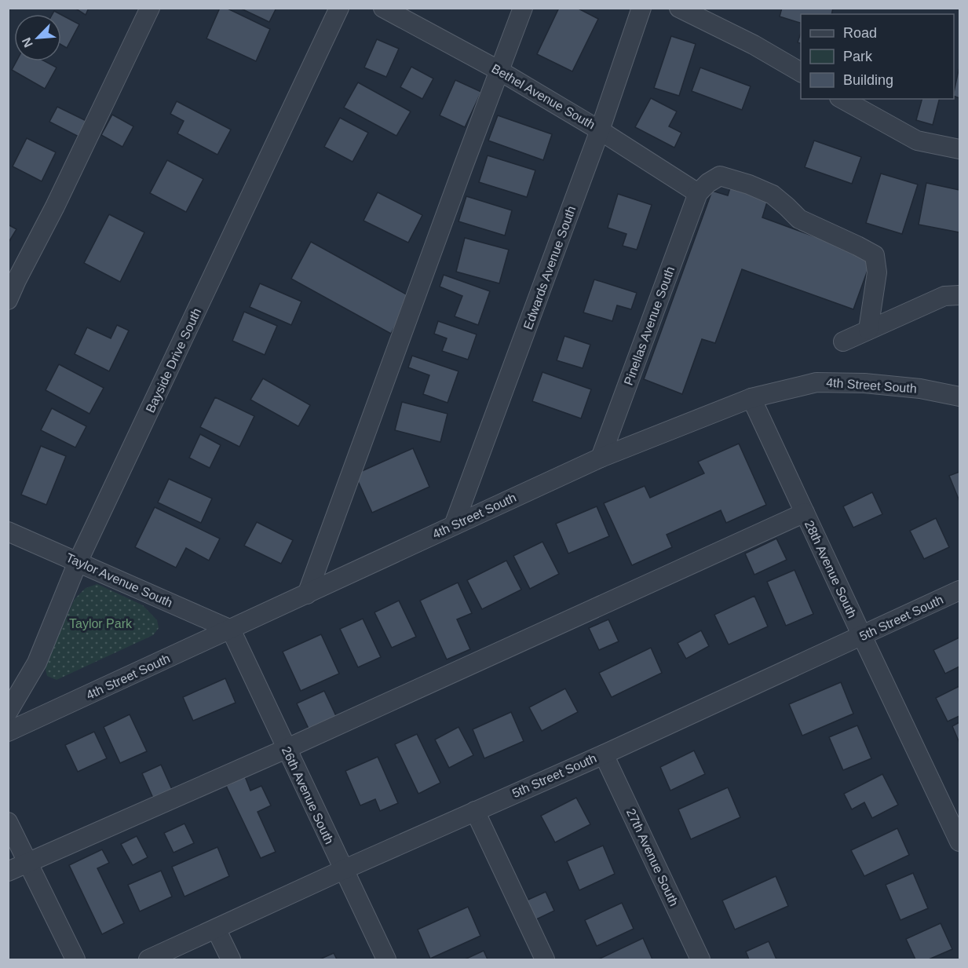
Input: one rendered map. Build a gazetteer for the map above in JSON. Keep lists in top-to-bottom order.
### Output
{
  "streets": {
    "street": [
      "Bethel Avenue South",
      "Edwards Avenue South",
      "Pinellas Avenue South",
      "Bayside Drive South",
      "4th Street South",
      "28th Avenue South",
      "Taylor Avenue South",
      "5th Street South",
      "26th Avenue South",
      "27th Avenue South"
    ]
  },
  "crossings": [
    ["Bethel Avenue South", "Edwards Avenue South"],
    ["Bethel Avenue South", "Pinellas Avenue South"],
    ["Edwards Avenue South", "4th Street South"],
    ["Pinellas Avenue South", "4th Street South"],
    ["Bayside Drive South", "Taylor Avenue South"],
    ["4th Street South", "28th Avenue South"],
    ["4th Street South", "Taylor Avenue South"],
    ["4th Street South", "26th Avenue South"],
    ["28th Avenue South", "5th Street South"],
    ["Taylor Avenue South", "26th Avenue South"],
    ["5th Street South", "26th Avenue South"],
    ["5th Street South", "27th Avenue South"]
  ],
  "parks": ["Taylor Park"],
  "legend": ["Road", "Park", "Building"],
  "north": "bottom left"
}
